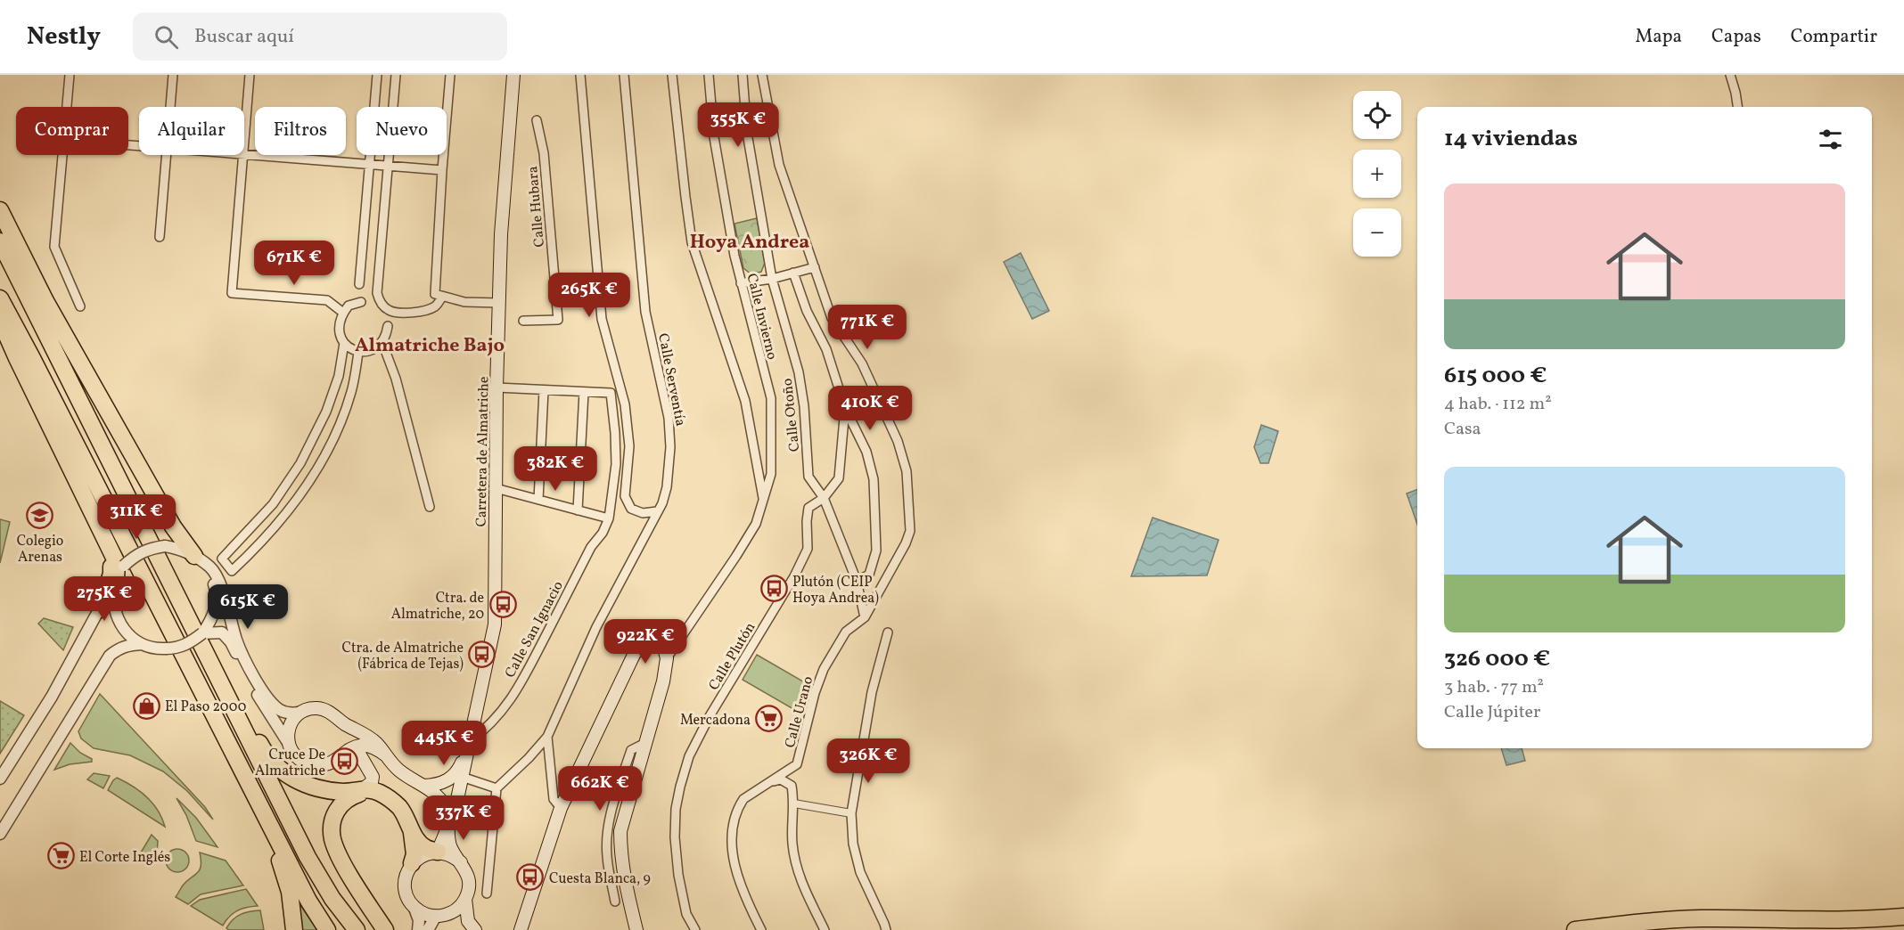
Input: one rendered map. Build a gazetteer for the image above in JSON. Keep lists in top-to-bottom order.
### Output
{
  "streets": {
    "main road": ["Carretera de Almatriche"],
    "street": [
      "Calle Hubara",
      "Calle Invierno",
      "Calle Serventía",
      "Calle Otoño",
      "Calle San Ignacio",
      "Calle Plutón",
      "Calle Urano"
    ]
  },
  "crossings": [
    ["Calle Otoño", "Calle Plutón"],
    ["Calle Otoño", "Calle Urano"],
    ["Carretera de Almatriche", "Calle San Ignacio"]
  ],
  "districts": ["Hoya Andrea", "Almatriche Bajo"],
  "places": {
    "school or university": ["Colegio Arenas"],
    "bus stop": [
      "Plutón (CEIP Hoya Andrea)",
      "Ctra. de Almatriche, 20",
      "Ctra. de Almatriche (Fábrica de Tejas)",
      "Cruce De Almatriche",
      "Cuesta Blanca, 9"
    ],
    "shop": ["El Paso 2000"],
    "supermarket": ["Mercadona", "El Corte Inglés"]
  },
  "page": {
    "header": "Nestly",
    "search": "Buscar aquí",
    "nav": ["Mapa", "Capas", "Compartir"],
    "map_buttons": ["+", "−"],
    "price": [
      "355K €",
      "671K €",
      "265K €",
      "771K €",
      "410K €",
      "382K €",
      "311K €",
      "275K €",
      "615K €",
      "922K €",
      "445K €",
      "326K €",
      "662K €",
      "337K €"
    ],
    "chip": [
      "Comprar",
      "Alquilar",
      "Filtros",
      "Nuevo"
    ],
    "heading": "14 viviendas",
    "list": [
      {
        "name": "615 000 €",
        "note": "4 hab. · 112 m² · Casa"
      },
      {
        "name": "326 000 €",
        "note": "3 hab. · 77 m² · Calle Júpiter"
      }
    ]
  }
}
